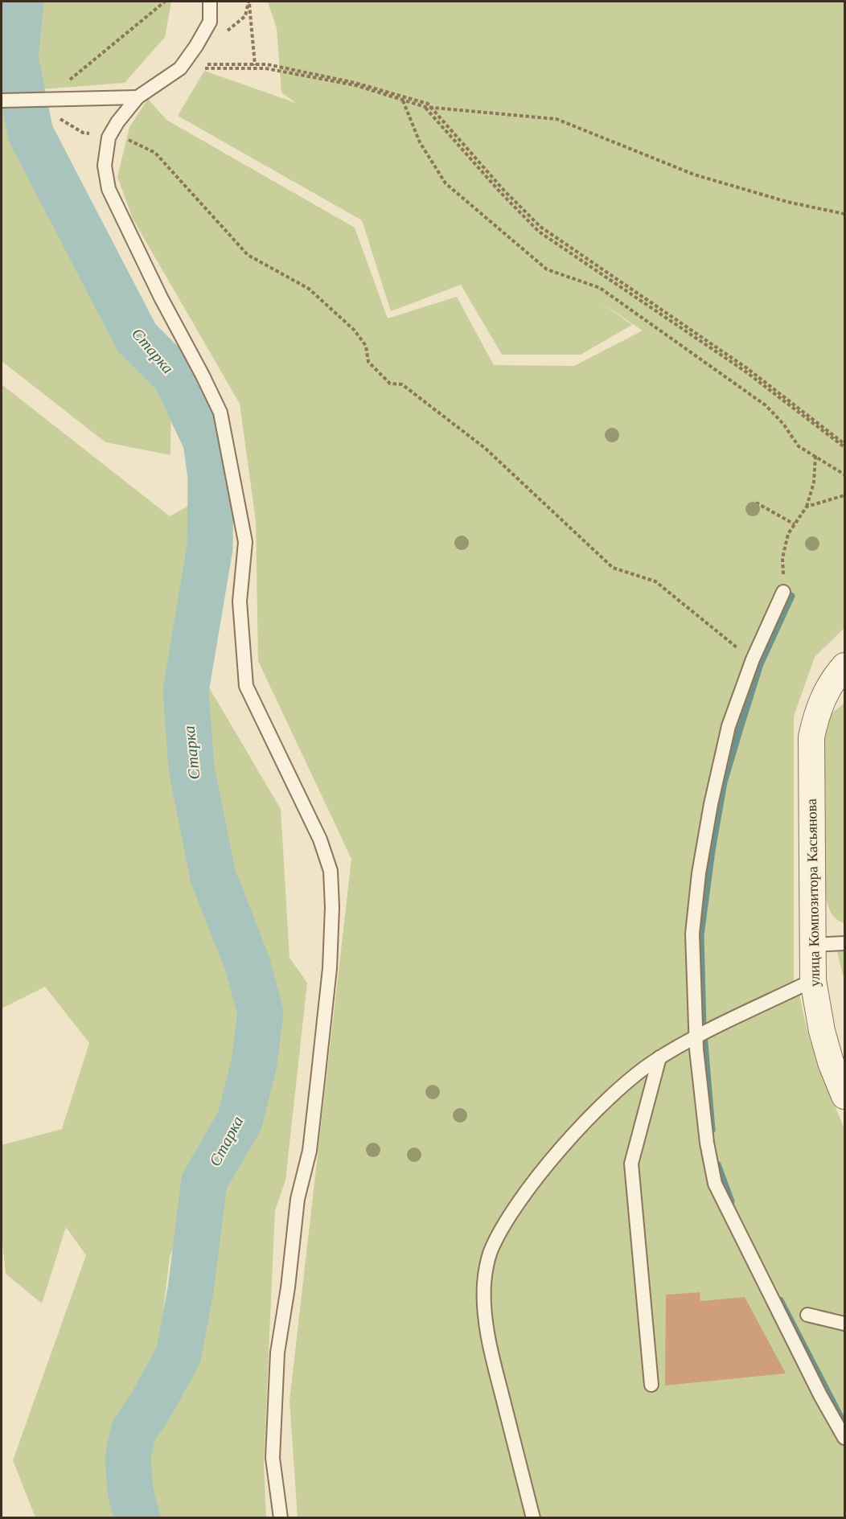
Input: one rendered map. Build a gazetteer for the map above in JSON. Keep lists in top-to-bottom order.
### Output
{
  "streets": {
    "street": ["улица Композитора Касьянова"]
  },
  "water": ["Старка"]
}
